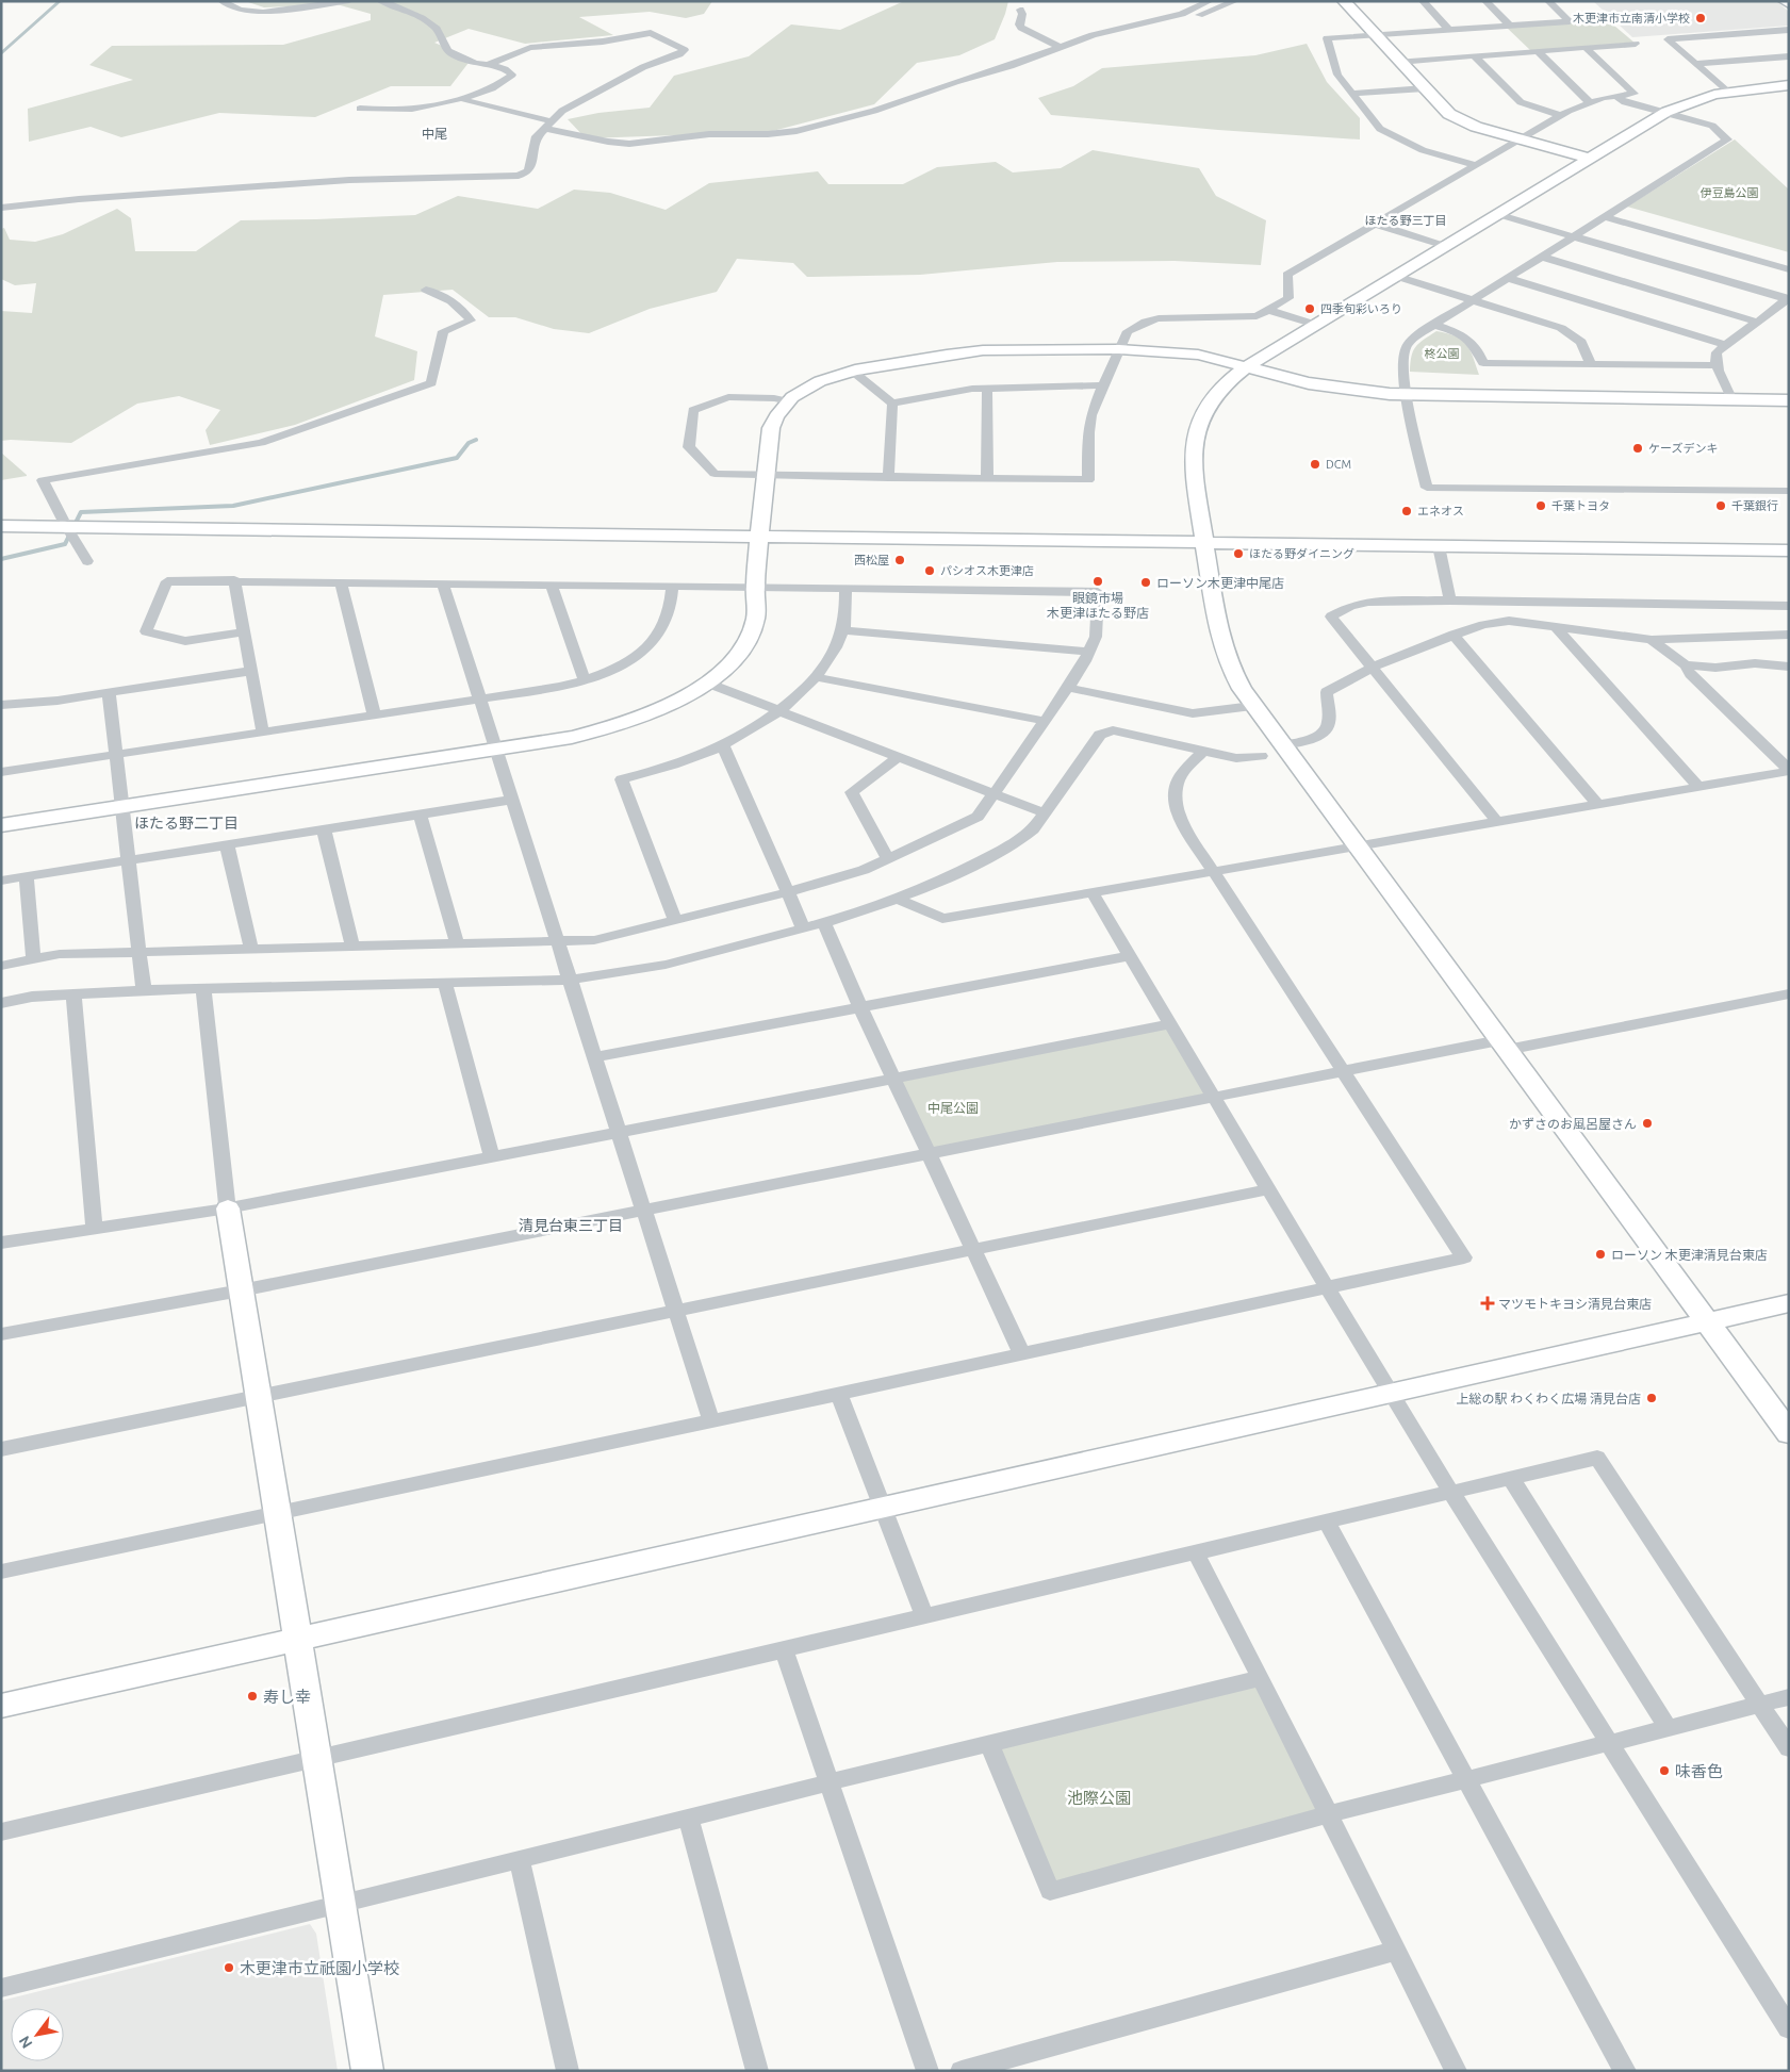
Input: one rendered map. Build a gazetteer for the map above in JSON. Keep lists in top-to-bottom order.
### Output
{
  "districts": [
    "中尾",
    "ほたる野三丁目",
    "ほたる野二丁目",
    "清見台東三丁目"
  ],
  "parks": [
    "伊豆島公園",
    "柊公園",
    "中尾公園",
    "池際公園"
  ],
  "places": {
    "other": [
      "木更津市立南清小学校",
      "四季旬彩いろり",
      "ケーズデンキ",
      "DCM",
      "千葉トヨタ",
      "千葉銀行",
      "エネオス",
      "ほたる野ダイニング",
      "西松屋",
      "パシオス木更津店",
      "眼鏡市場 木更津ほたる野店",
      "ローソン木更津中尾店",
      "かずさのお風呂屋さん",
      "ローソン 木更津清見台東店",
      "上総の駅 わくわく広場 清見台店",
      "寿し幸",
      "味香色",
      "木更津市立祇園小学校"
    ],
    "health": ["マツモトキヨシ清見台東店"]
  },
  "north": "bottom left"
}
